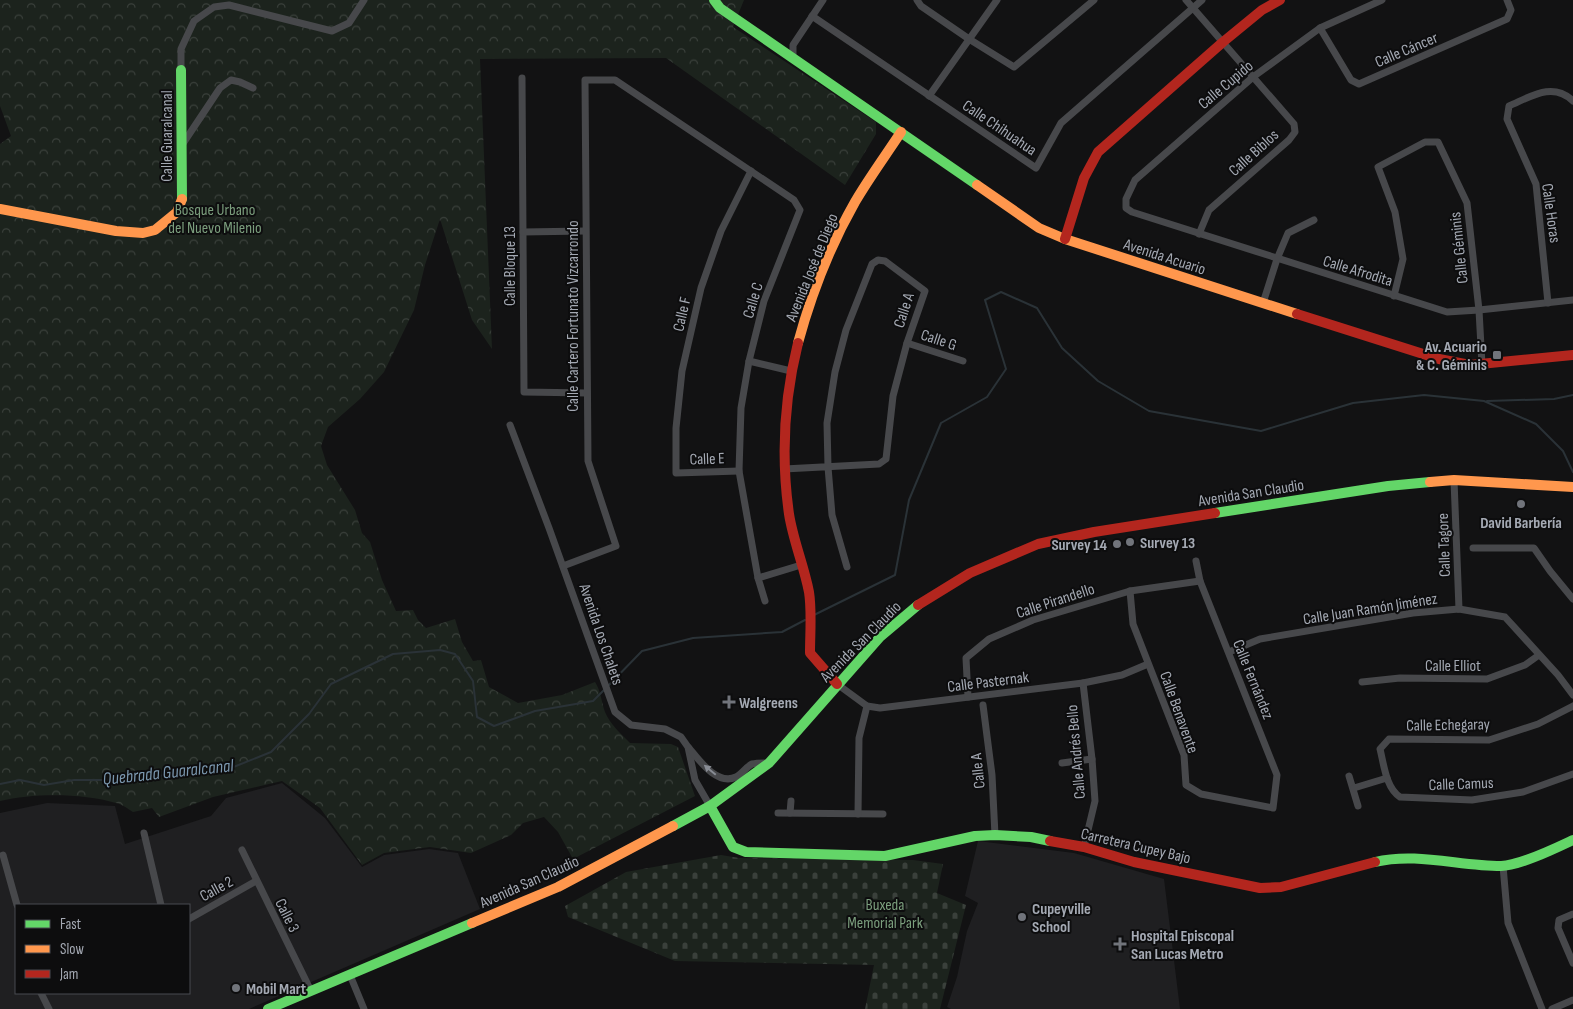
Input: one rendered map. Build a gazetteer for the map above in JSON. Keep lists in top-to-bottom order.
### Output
{
  "streets": {
    "street": [
      "Calle Cáncer",
      "Calle Cupido",
      "Calle Chihuahua",
      "Calle Guaralcanal",
      "Calle Biblos",
      "Calle Horas",
      "Calle Géminis",
      "Avenida Acuario",
      "Calle Bloque 13",
      "Avenida José de Diego",
      "Calle Afrodita",
      "Calle C",
      "Calle A",
      "Calle F",
      "Calle Cartero Fortunato Vizcarrondo",
      "Calle G",
      "Calle E",
      "Avenida San Claudio",
      "Calle Tagore",
      "Calle Pirandello",
      "Calle Juan Ramón Jiménez",
      "Avenida Los Chalets",
      "Calle Elliot",
      "Calle Fernández",
      "Calle Pasternak",
      "Calle Benavente",
      "Calle Echegaray",
      "Calle Andrés Bello",
      "Calle Camus",
      "Carretera Cupey Bajo",
      "Calle 2",
      "Calle 3"
    ]
  },
  "crossings": [
    ["Calle Cáncer", "Calle Cupido"],
    ["Calle Cupido", "Calle Biblos"],
    ["Calle Cupido", "Calle Afrodita"],
    ["Calle Chihuahua", "Calle Biblos"],
    ["Calle Biblos", "Calle Afrodita"],
    ["Calle Horas", "Calle Afrodita"],
    ["Calle Géminis", "Avenida Acuario"],
    ["Calle Géminis", "Calle Afrodita"],
    ["Avenida Acuario", "Avenida José de Diego"],
    ["Calle Bloque 13", "Calle Cartero Fortunato Vizcarrondo"],
    ["Avenida José de Diego", "Calle A"],
    ["Avenida José de Diego", "Avenida San Claudio"],
    ["Calle C", "Calle F"],
    ["Calle C", "Calle Cartero Fortunato Vizcarrondo"],
    ["Calle C", "Calle E"],
    ["Calle A", "Calle G"],
    ["Calle A", "Carretera Cupey Bajo"],
    ["Calle F", "Calle E"],
    ["Calle Cartero Fortunato Vizcarrondo", "Avenida Los Chalets"],
    ["Avenida San Claudio", "Calle Tagore"],
    ["Avenida San Claudio", "Avenida Los Chalets"],
    ["Avenida San Claudio", "Carretera Cupey Bajo"],
    ["Avenida San Claudio", "Calle 3"],
    ["Calle Tagore", "Calle Juan Ramón Jiménez"],
    ["Calle Pirandello", "Calle Fernández"],
    ["Calle Pirandello", "Calle Pasternak"],
    ["Calle Pirandello", "Calle Benavente"],
    ["Calle Juan Ramón Jiménez", "Calle Elliot"],
    ["Calle Juan Ramón Jiménez", "Calle Fernández"],
    ["Calle Fernández", "Calle Benavente"],
    ["Calle Pasternak", "Calle Benavente"],
    ["Calle Pasternak", "Calle Andrés Bello"],
    ["Calle Echegaray", "Calle Camus"],
    ["Calle Andrés Bello", "Carretera Cupey Bajo"],
    ["Calle 2", "Calle 3"]
  ],
  "water": ["Quebrada Guaralcanal"],
  "parks": ["Bosque Urbano del Nuevo Milenio", "Buxeda Memorial Park"],
  "places": {
    "transit": ["Av. Acuario & C. Géminis"],
    "other": [
      "David Barbería",
      "Survey 13",
      "Survey 14",
      "Cupeyville School",
      "Mobil Mart"
    ],
    "health": ["Walgreens", "Hospital Episcopal San Lucas Metro"]
  },
  "legend": ["Fast", "Slow", "Jam"]
}
